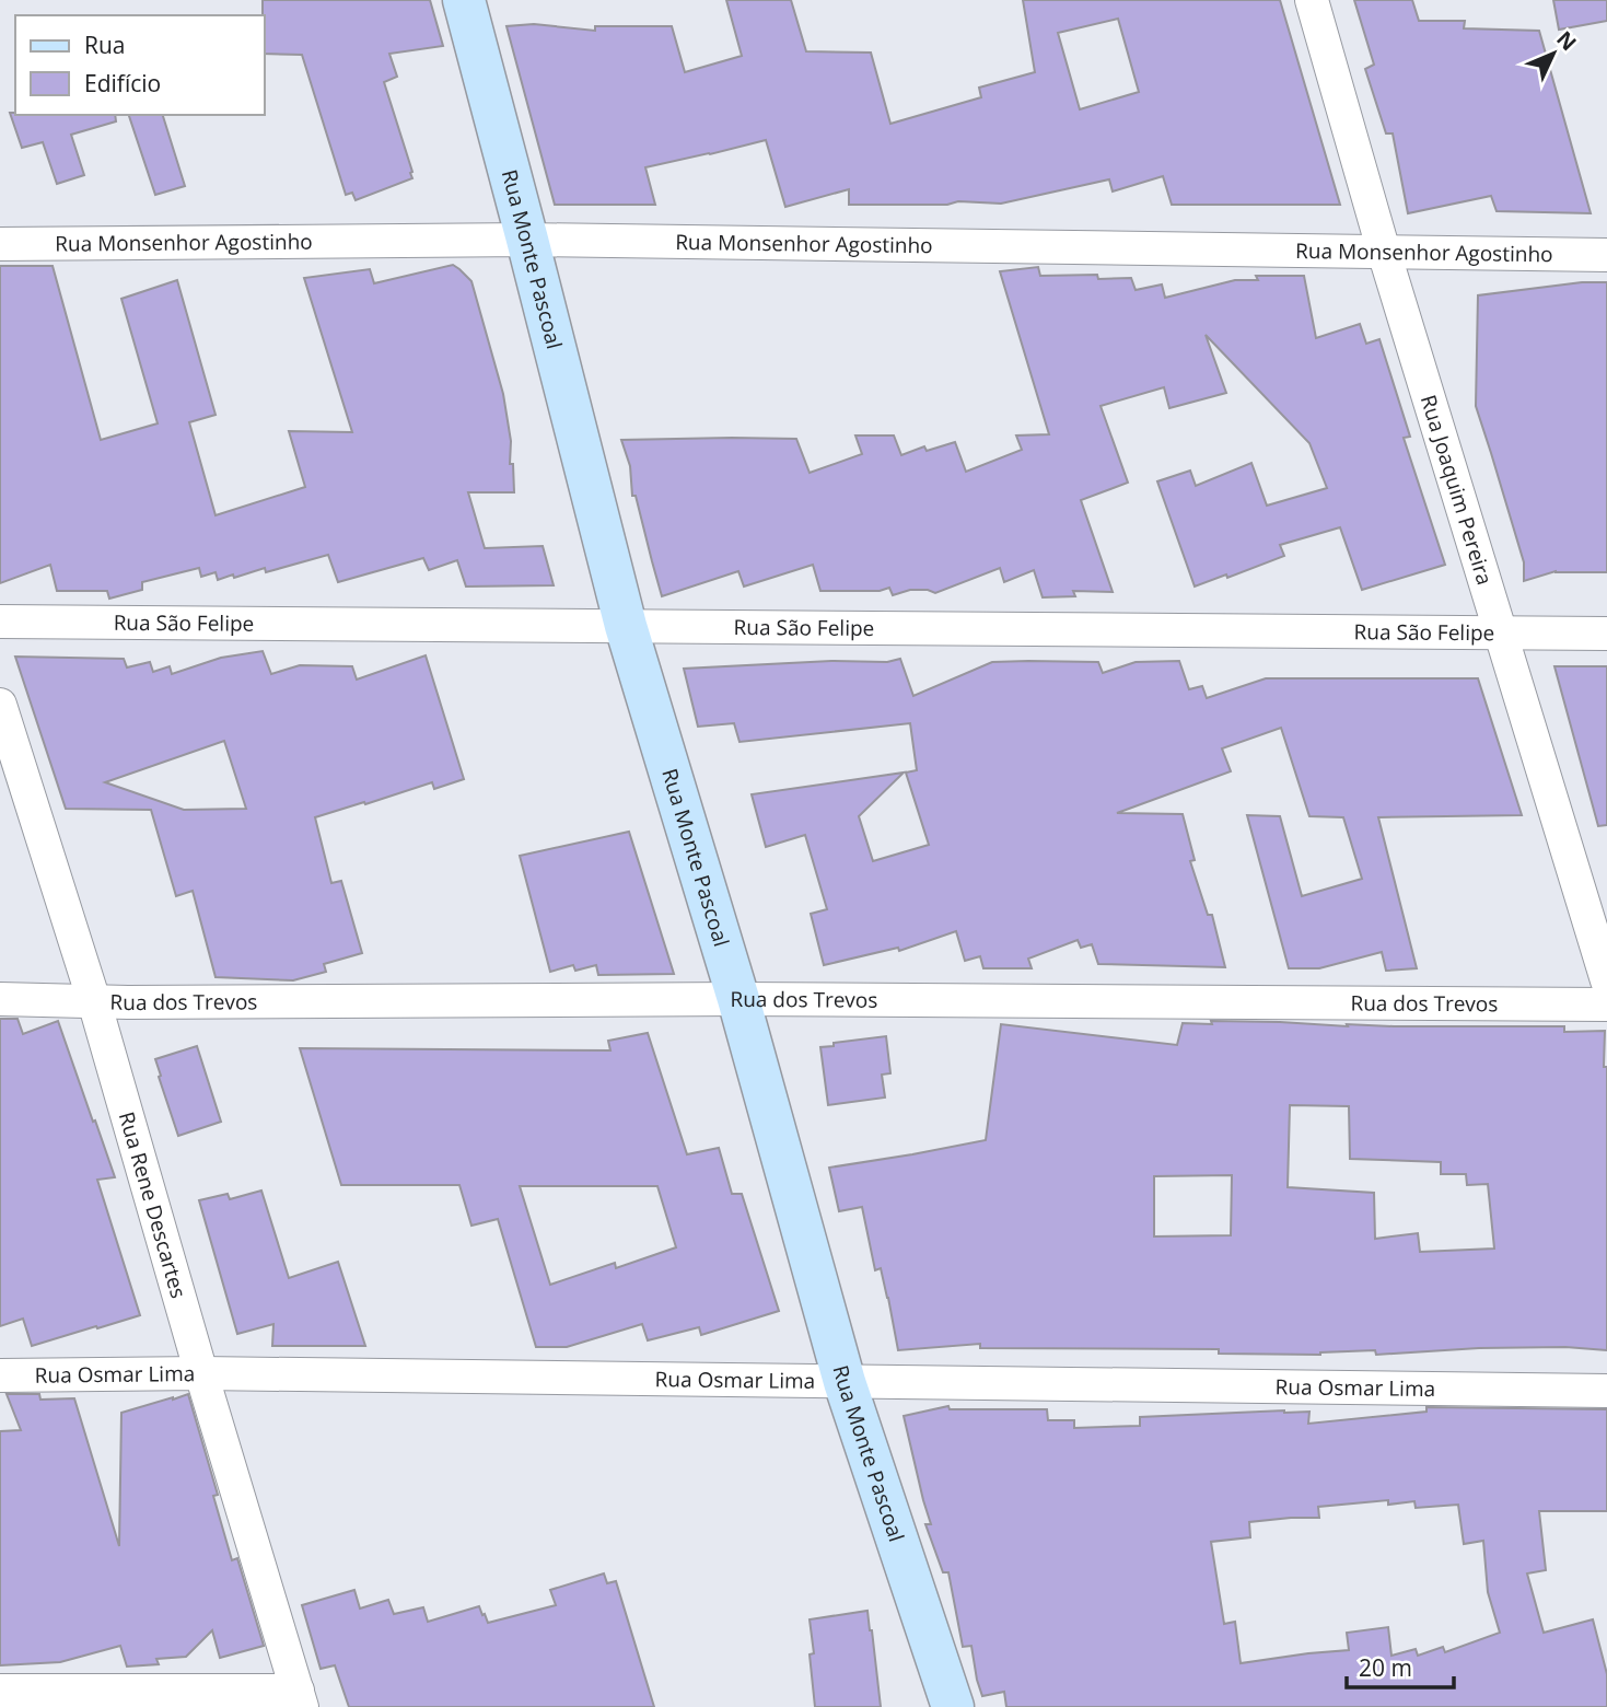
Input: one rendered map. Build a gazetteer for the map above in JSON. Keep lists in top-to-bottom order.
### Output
{
  "streets": {
    "street": [
      "Rua Monsenhor Agostinho",
      "Rua Monte Pascoal",
      "Rua Joaquim Pereira",
      "Rua São Felipe",
      "Rua dos Trevos",
      "Rua Rene Descartes",
      "Rua Osmar Lima"
    ]
  },
  "crossings": [
    ["Rua Monsenhor Agostinho", "Rua Monte Pascoal"],
    ["Rua Monsenhor Agostinho", "Rua Joaquim Pereira"],
    ["Rua Monte Pascoal", "Rua São Felipe"],
    ["Rua Monte Pascoal", "Rua dos Trevos"],
    ["Rua Monte Pascoal", "Rua Osmar Lima"],
    ["Rua Joaquim Pereira", "Rua São Felipe"],
    ["Rua dos Trevos", "Rua Rene Descartes"],
    ["Rua Rene Descartes", "Rua Osmar Lima"]
  ],
  "legend": ["Rua", "Edifício"],
  "scale_bar": "20 m",
  "north": "top right"
}
